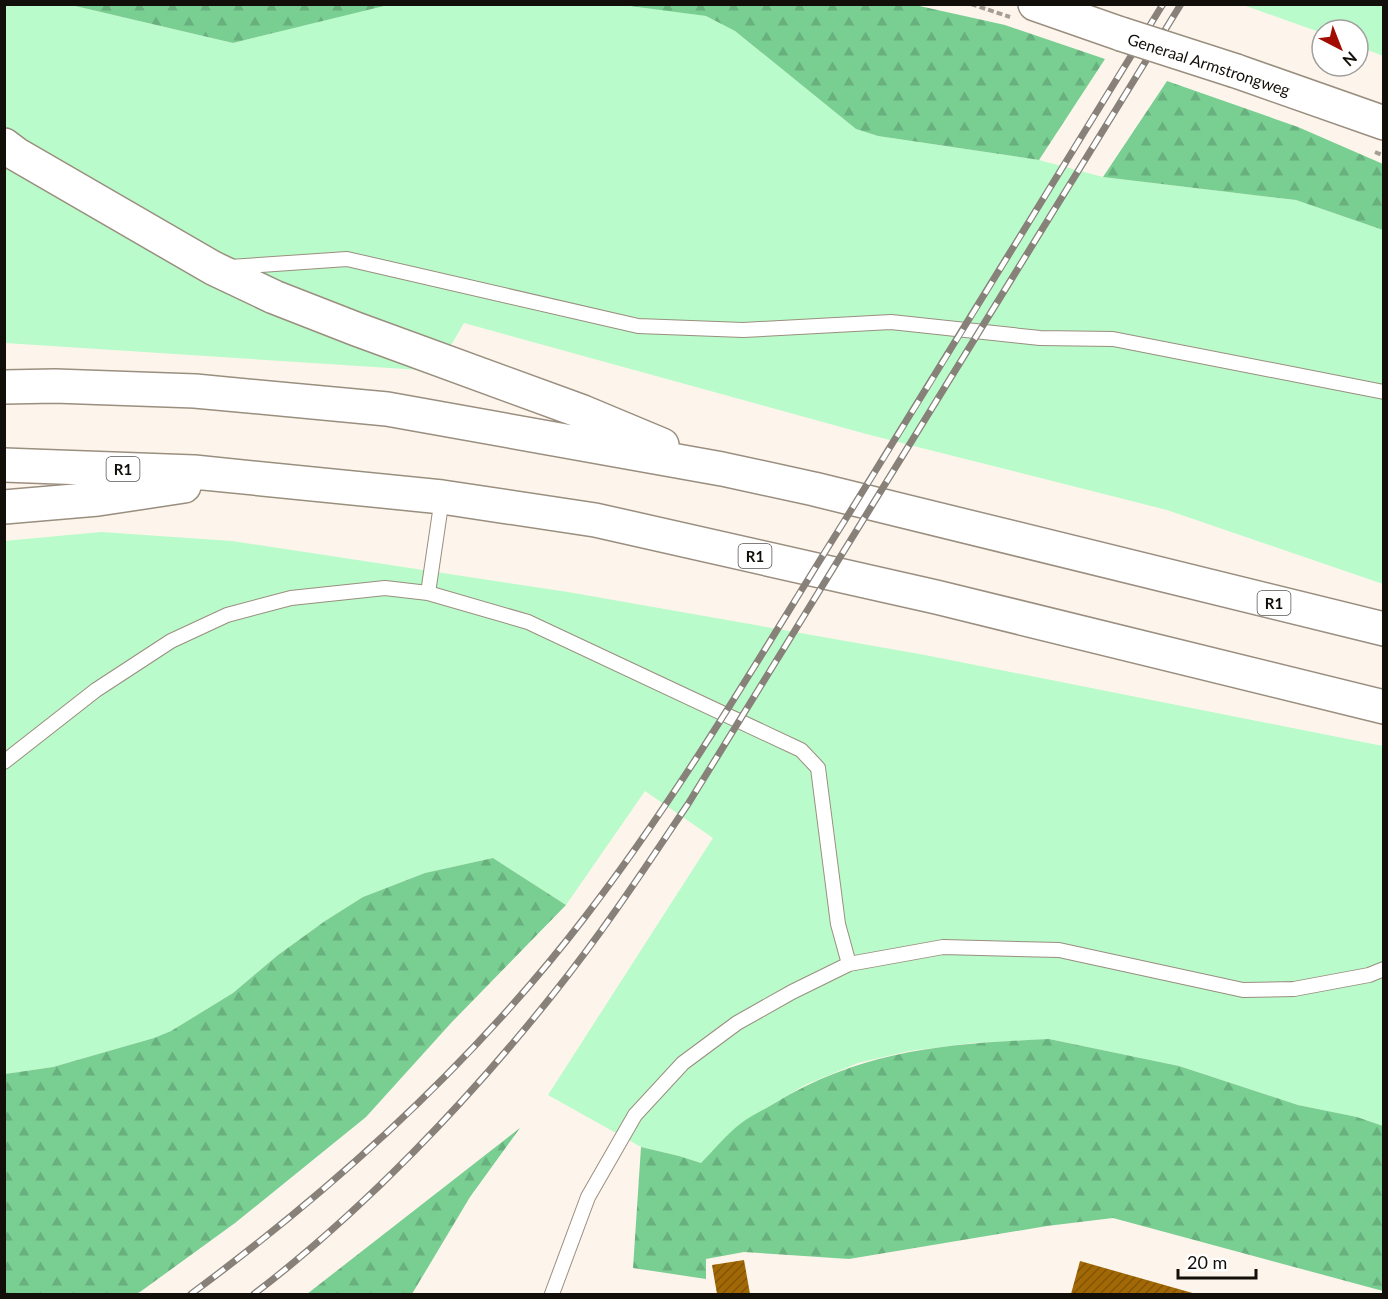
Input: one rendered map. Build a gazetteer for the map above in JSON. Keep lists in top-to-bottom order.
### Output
{
  "streets": {
    "main road": ["Generaal Armstrongweg", "R1"]
  },
  "scale_bar": "20 m",
  "north": "bottom right"
}
